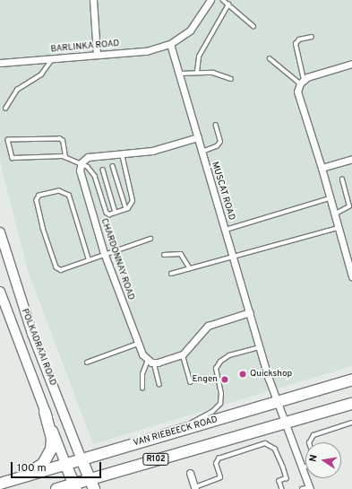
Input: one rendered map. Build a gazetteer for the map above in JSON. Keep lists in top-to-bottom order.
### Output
{
  "streets": {
    "main road": ["POLKADRAAI ROAD", "VAN RIEBEECK ROAD", "R102"],
    "street": ["BARLINKA ROAD", "MUSCAT ROAD", "CHARDONNAY ROAD"]
  },
  "crossings": [
    ["BARLINKA ROAD", "MUSCAT ROAD"],
    ["MUSCAT ROAD", "VAN RIEBEECK ROAD"],
    ["MUSCAT ROAD", "R102"],
    ["POLKADRAAI ROAD", "VAN RIEBEECK ROAD"]
  ],
  "places": ["Quickshop", "Engen"],
  "scale_bar": "100 m",
  "north": "left"
}
